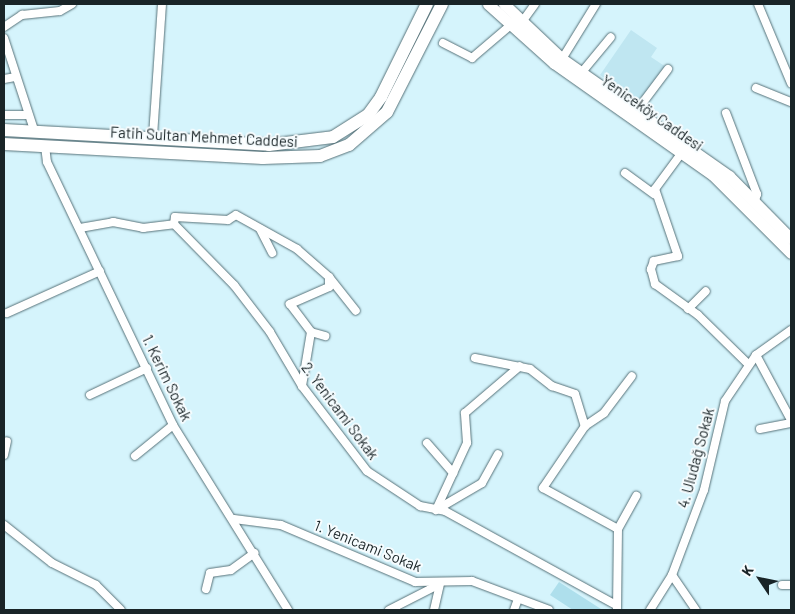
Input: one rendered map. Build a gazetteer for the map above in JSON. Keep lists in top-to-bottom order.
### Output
{
  "streets": {
    "main road": ["Fatih Sultan Mehmet Caddesi"],
    "street": [
      "Yeniceköy Caddesi",
      "1. Kerim Sokak",
      "2. Yenicami Sokak",
      "4. Uludağ Sokak",
      "1. Yenicami Sokak"
    ]
  },
  "crossings": [
    ["Fatih Sultan Mehmet Caddesi", "1. Kerim Sokak"],
    ["1. Kerim Sokak", "1. Yenicami Sokak"]
  ],
  "north": "top left"
}
